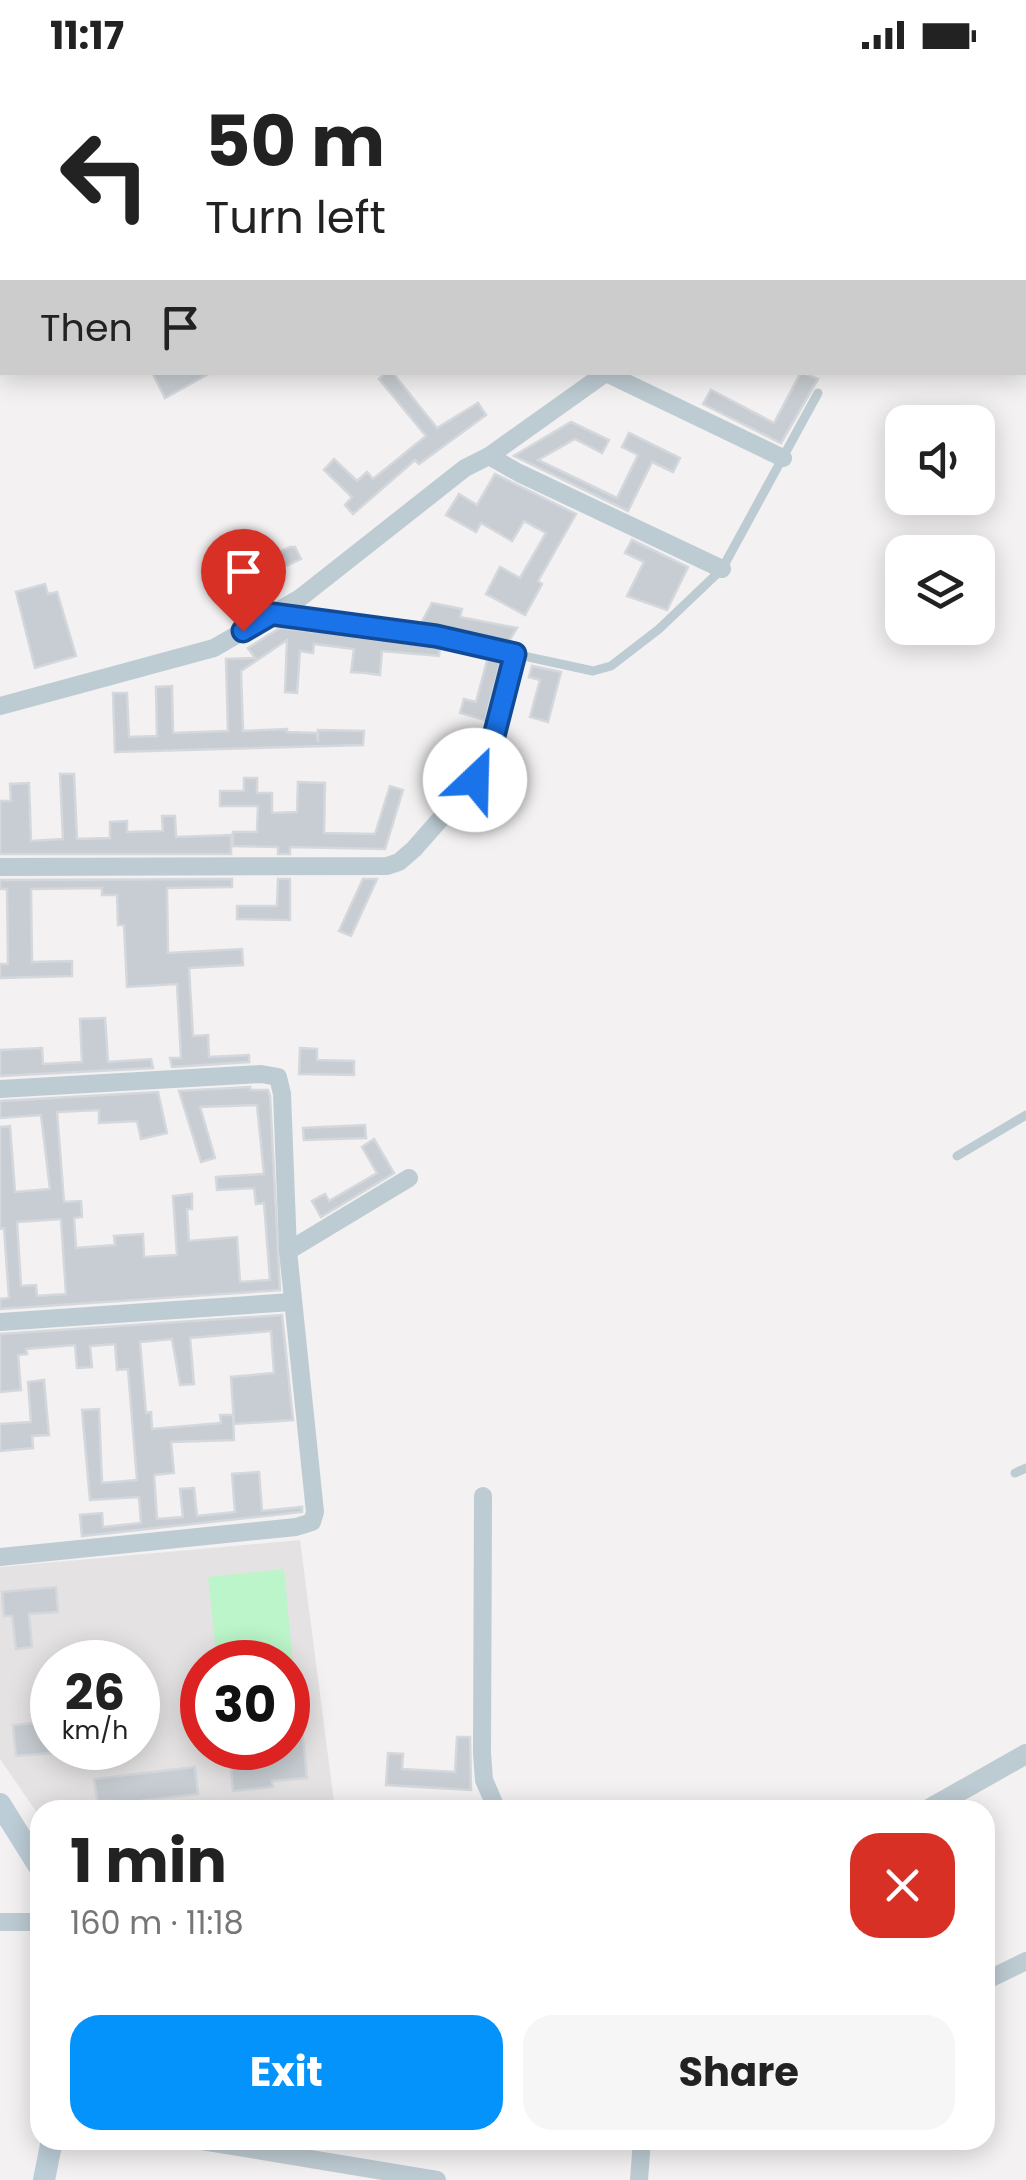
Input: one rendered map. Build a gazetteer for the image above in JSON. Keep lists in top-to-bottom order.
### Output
{
  "page": {
    "status": "11:17",
    "turn": ["50 m", "Turn left"],
    "then": "Then",
    "speed": "26 km/h",
    "limit": "30",
    "heading": ["1 min", "160 m · 11:18"],
    "buttons": ["Exit", "Share"]
  }
}
